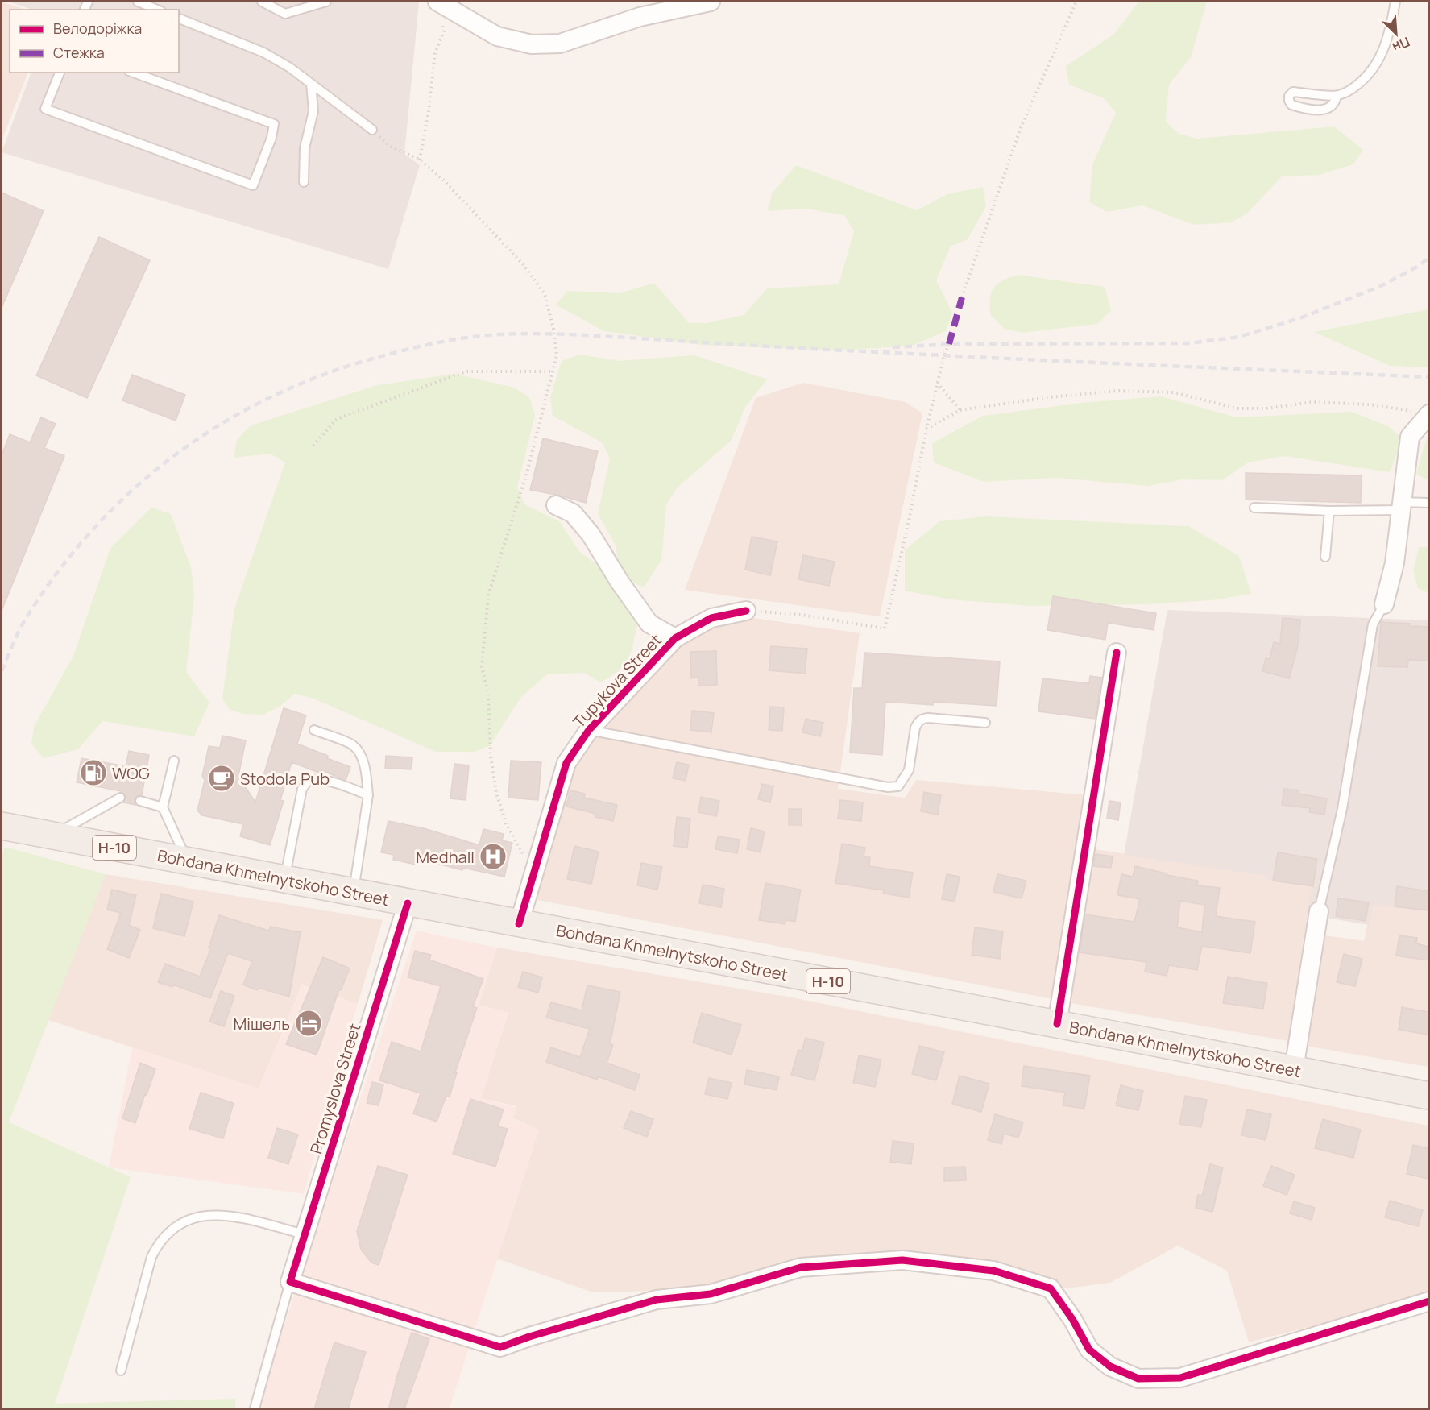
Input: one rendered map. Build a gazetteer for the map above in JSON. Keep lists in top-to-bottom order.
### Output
{
  "streets": {
    "main road": ["Н-10", "Bohdana Khmelnytskoho Street"],
    "street": ["Tupykova Street", "Promyslova Street"]
  },
  "crossings": [
    ["Tupykova Street", "Bohdana Khmelnytskoho Street"],
    ["Bohdana Khmelnytskoho Street", "Promyslova Street"]
  ],
  "places": {
    "fuel station": ["WOG"],
    "cafe": ["Stodola Pub"],
    "hospital": ["Medhall"],
    "hotel": ["Мішель"]
  },
  "legend": ["Велодоріжка", "Стежка"],
  "north": "bottom right"
}
